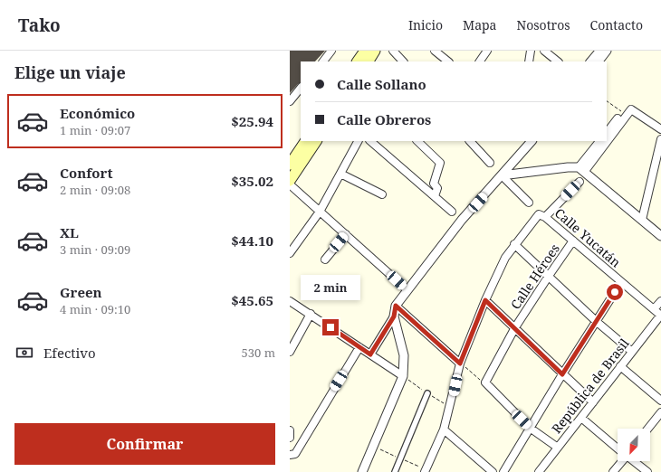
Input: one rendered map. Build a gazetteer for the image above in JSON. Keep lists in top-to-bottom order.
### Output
{
  "streets": {
    "street": ["Calle Yucatán", "Calle Héroes", "República de Brasil"]
  },
  "crossings": [
    ["Calle Yucatán", "Calle Héroes"],
    ["Calle Yucatán", "República de Brasil"]
  ],
  "north": "bottom left",
  "page": {
    "header": "Tako",
    "nav": [
      "Inicio",
      "Mapa",
      "Nosotros",
      "Contacto"
    ],
    "heading": "Elige un viaje",
    "banner": ["Calle Sollano", "Calle Obreros"],
    "list": [
      {
        "name": "Económico",
        "note": "1 min · 09:07",
        "value": "$25.94"
      },
      {
        "name": "Confort",
        "note": "2 min · 09:08",
        "value": "$35.02"
      },
      {
        "name": "XL",
        "note": "3 min · 09:09",
        "value": "$44.10"
      },
      {
        "name": "Green",
        "note": "4 min · 09:10",
        "value": "$45.65"
      }
    ],
    "bubble": "2 min",
    "pay": ["Efectivo", "530 m"],
    "buttons": "Confirmar"
  }
}
